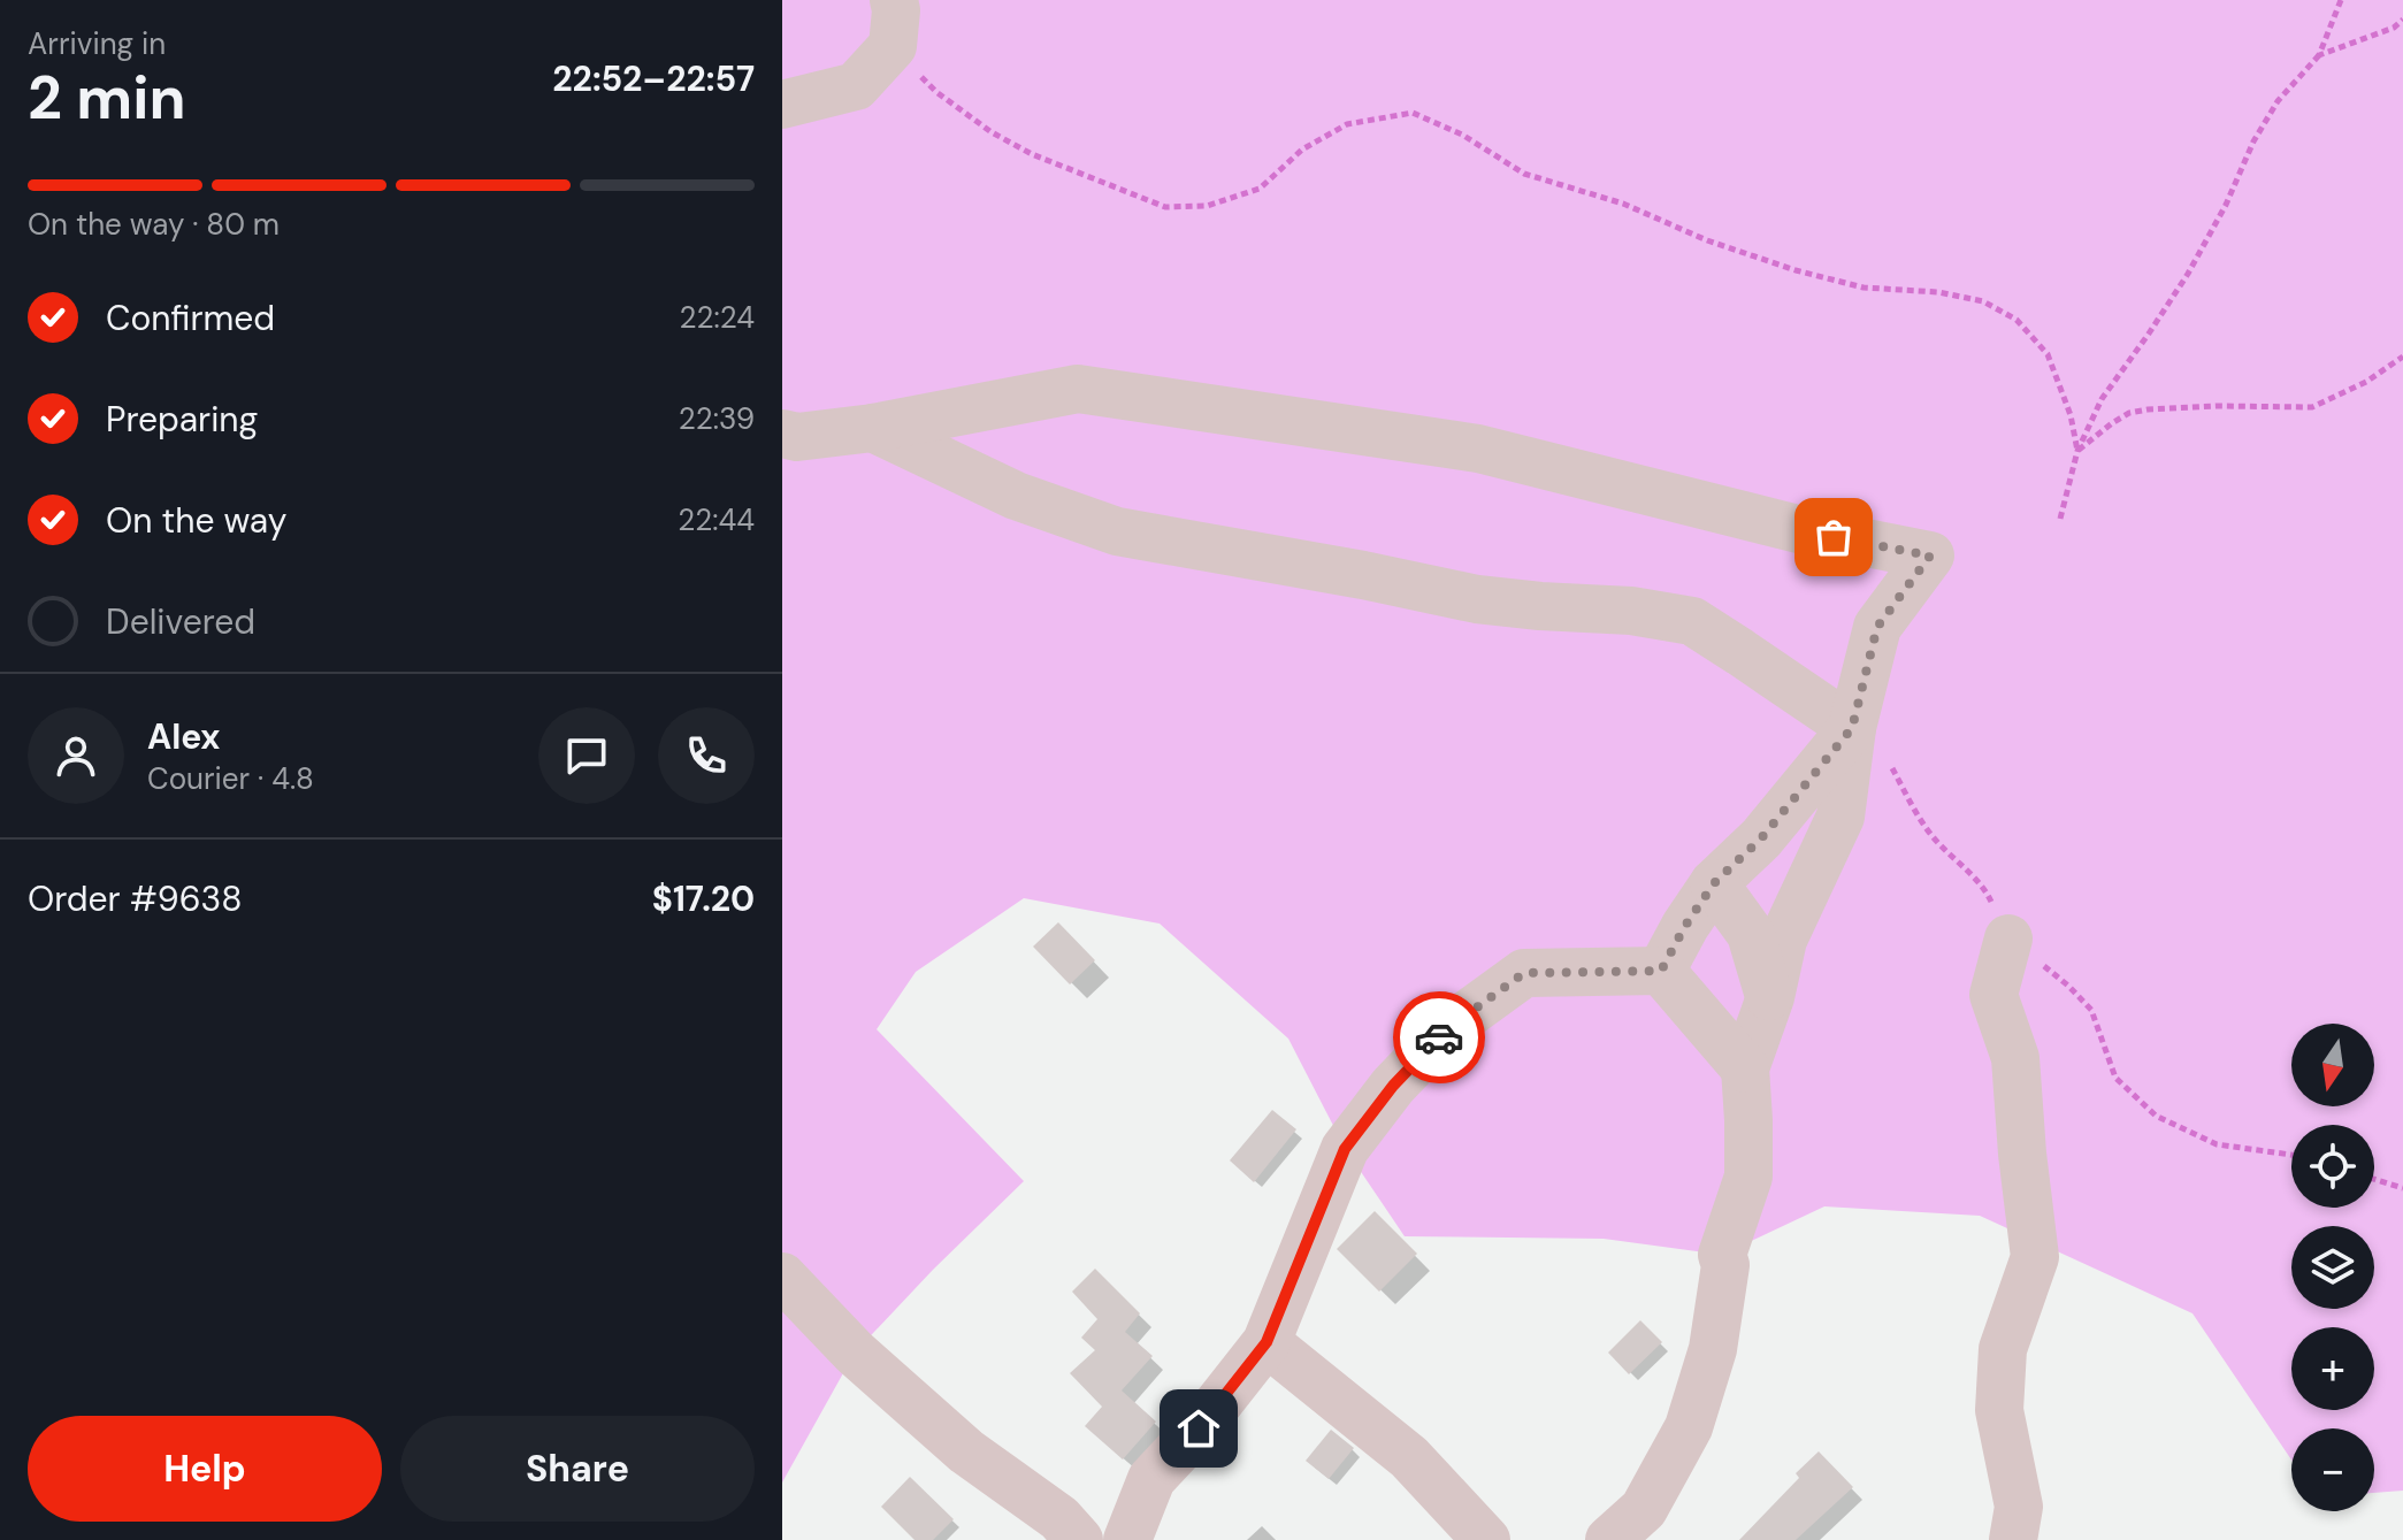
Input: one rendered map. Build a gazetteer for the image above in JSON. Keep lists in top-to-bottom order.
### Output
{
  "north": "bottom",
  "page": {
    "heading": ["2 min", "Arriving in", "22:52–22:57"],
    "panel": [
      "Alex",
      "Courier · 4.8",
      "Order #9638",
      "$17.20"
    ],
    "bar": "On the way · 80 m",
    "list": [
      ["Confirmed", "22:24"],
      ["Preparing", "22:39"],
      ["On the way", "22:44"],
      "Delivered"
    ],
    "map_buttons": ["+", "−"],
    "buttons": ["Help", "Share"]
  }
}
